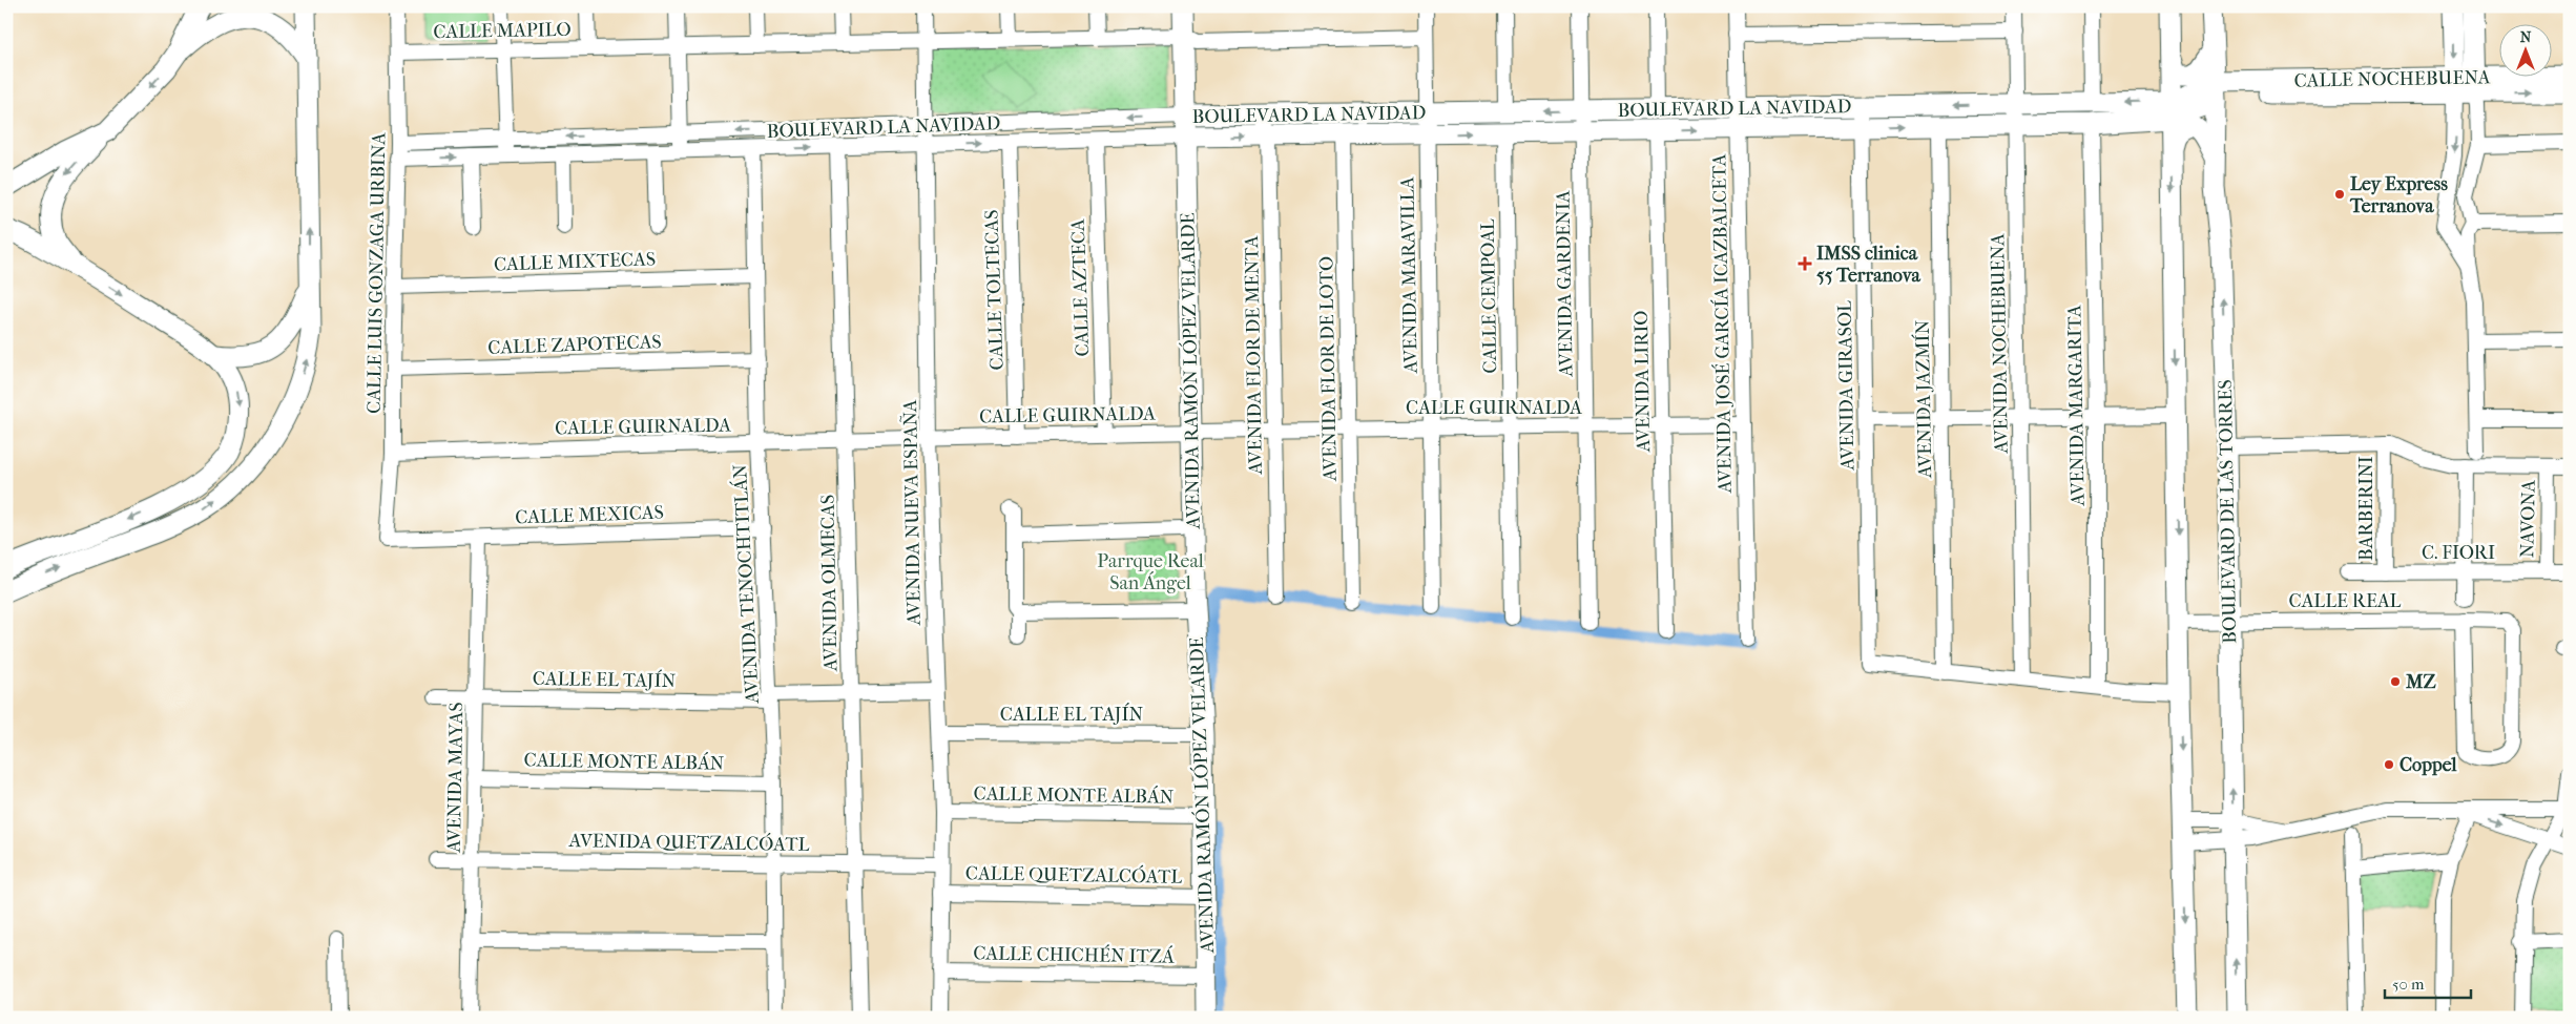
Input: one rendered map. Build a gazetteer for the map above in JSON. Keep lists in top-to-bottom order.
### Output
{
  "streets": {
    "street": [
      "CALLE MAPILO",
      "CALLE NOCHEBUENA",
      "BOULEVARD LA NAVIDAD",
      "CALLE MIXTECAS",
      "CALLE LUIS GONZAGA URBINA",
      "AVENIDA MARAVILLA",
      "AVENIDA GARDENIA",
      "CALLE AZTECA",
      "CALLE TOLTECAS",
      "CALLE CEMPOAL",
      "AVENIDA JOSÉ GARCÍA ICAZBALCETA",
      "AVENIDA NOCHEBUENA",
      "CALLE ZAPOTECAS",
      "AVENIDA FLOR DE MENTA",
      "AVENIDA FLOR DE LOTO",
      "AVENIDA RAMÓN LÓPEZ VELARDE",
      "AVENIDA LIRIO",
      "AVENIDA GIRASOL",
      "AVENIDA JAZMÍN",
      "AVENIDA MARGARITA",
      "CALLE GUIRNALDA",
      "BARBERINI",
      "BOULEVARD DE LAS TORRES",
      "AVENIDA NUEVA ESPAÑA",
      "CALLE MEXICAS",
      "NAVONA",
      "C. FIORI",
      "AVENIDA OLMECAS",
      "AVENIDA TENOCHTITLÁN",
      "CALLE REAL",
      "CALLE EL TAJÍN",
      "CALLE MONTE ALBÁN",
      "AVENIDA MAYAS",
      "AVENIDA QUETZALCÓATL",
      "CALLE QUETZALCÓATL",
      "CALLE CHICHÉN ITZÁ"
    ]
  },
  "crossings": [
    ["CALLE MAPILO", "CALLE LUIS GONZAGA URBINA"],
    ["CALLE MAPILO", "AVENIDA MARAVILLA"],
    ["CALLE MAPILO", "AVENIDA RAMÓN LÓPEZ VELARDE"],
    ["CALLE MAPILO", "AVENIDA NUEVA ESPAÑA"],
    ["CALLE NOCHEBUENA", "BOULEVARD LA NAVIDAD"],
    ["CALLE NOCHEBUENA", "BOULEVARD DE LAS TORRES"],
    ["BOULEVARD LA NAVIDAD", "CALLE LUIS GONZAGA URBINA"],
    ["BOULEVARD LA NAVIDAD", "AVENIDA MARAVILLA"],
    ["BOULEVARD LA NAVIDAD", "AVENIDA GARDENIA"],
    ["BOULEVARD LA NAVIDAD", "CALLE AZTECA"],
    ["BOULEVARD LA NAVIDAD", "CALLE TOLTECAS"],
    ["BOULEVARD LA NAVIDAD", "CALLE CEMPOAL"],
    ["BOULEVARD LA NAVIDAD", "AVENIDA JOSÉ GARCÍA ICAZBALCETA"],
    ["BOULEVARD LA NAVIDAD", "AVENIDA NOCHEBUENA"],
    ["BOULEVARD LA NAVIDAD", "AVENIDA FLOR DE MENTA"],
    ["BOULEVARD LA NAVIDAD", "AVENIDA FLOR DE LOTO"],
    ["BOULEVARD LA NAVIDAD", "AVENIDA RAMÓN LÓPEZ VELARDE"],
    ["BOULEVARD LA NAVIDAD", "AVENIDA LIRIO"],
    ["BOULEVARD LA NAVIDAD", "AVENIDA GIRASOL"],
    ["BOULEVARD LA NAVIDAD", "AVENIDA JAZMÍN"],
    ["BOULEVARD LA NAVIDAD", "AVENIDA MARGARITA"],
    ["BOULEVARD LA NAVIDAD", "BOULEVARD DE LAS TORRES"],
    ["BOULEVARD LA NAVIDAD", "AVENIDA NUEVA ESPAÑA"],
    ["BOULEVARD LA NAVIDAD", "AVENIDA OLMECAS"],
    ["BOULEVARD LA NAVIDAD", "AVENIDA TENOCHTITLÁN"],
    ["CALLE MIXTECAS", "CALLE LUIS GONZAGA URBINA"],
    ["CALLE MIXTECAS", "AVENIDA TENOCHTITLÁN"],
    ["CALLE LUIS GONZAGA URBINA", "CALLE ZAPOTECAS"],
    ["CALLE LUIS GONZAGA URBINA", "CALLE GUIRNALDA"],
    ["CALLE LUIS GONZAGA URBINA", "CALLE MEXICAS"],
    ["AVENIDA MARAVILLA", "CALLE GUIRNALDA"],
    ["AVENIDA GARDENIA", "CALLE GUIRNALDA"],
    ["CALLE AZTECA", "CALLE GUIRNALDA"],
    ["CALLE TOLTECAS", "CALLE GUIRNALDA"],
    ["CALLE CEMPOAL", "CALLE GUIRNALDA"],
    ["AVENIDA JOSÉ GARCÍA ICAZBALCETA", "CALLE GUIRNALDA"],
    ["CALLE ZAPOTECAS", "AVENIDA TENOCHTITLÁN"],
    ["AVENIDA FLOR DE MENTA", "CALLE GUIRNALDA"],
    ["AVENIDA FLOR DE LOTO", "CALLE GUIRNALDA"],
    ["AVENIDA RAMÓN LÓPEZ VELARDE", "CALLE GUIRNALDA"],
    ["AVENIDA RAMÓN LÓPEZ VELARDE", "CALLE EL TAJÍN"],
    ["AVENIDA RAMÓN LÓPEZ VELARDE", "CALLE MONTE ALBÁN"],
    ["AVENIDA RAMÓN LÓPEZ VELARDE", "CALLE QUETZALCÓATL"],
    ["AVENIDA RAMÓN LÓPEZ VELARDE", "CALLE CHICHÉN ITZÁ"],
    ["AVENIDA LIRIO", "CALLE GUIRNALDA"],
    ["AVENIDA GIRASOL", "AVENIDA JAZMÍN"],
    ["CALLE GUIRNALDA", "AVENIDA NUEVA ESPAÑA"],
    ["CALLE GUIRNALDA", "AVENIDA OLMECAS"],
    ["CALLE GUIRNALDA", "AVENIDA TENOCHTITLÁN"],
    ["BARBERINI", "C. FIORI"],
    ["BOULEVARD DE LAS TORRES", "CALLE REAL"],
    ["AVENIDA NUEVA ESPAÑA", "CALLE EL TAJÍN"],
    ["AVENIDA NUEVA ESPAÑA", "CALLE MONTE ALBÁN"],
    ["AVENIDA NUEVA ESPAÑA", "AVENIDA QUETZALCÓATL"],
    ["AVENIDA NUEVA ESPAÑA", "CALLE QUETZALCÓATL"],
    ["AVENIDA NUEVA ESPAÑA", "CALLE CHICHÉN ITZÁ"],
    ["CALLE MEXICAS", "AVENIDA TENOCHTITLÁN"],
    ["CALLE MEXICAS", "AVENIDA MAYAS"],
    ["NAVONA", "C. FIORI"],
    ["AVENIDA OLMECAS", "CALLE EL TAJÍN"],
    ["AVENIDA OLMECAS", "AVENIDA QUETZALCÓATL"],
    ["AVENIDA TENOCHTITLÁN", "CALLE EL TAJÍN"],
    ["AVENIDA TENOCHTITLÁN", "CALLE MONTE ALBÁN"],
    ["AVENIDA TENOCHTITLÁN", "AVENIDA QUETZALCÓATL"],
    ["CALLE EL TAJÍN", "AVENIDA MAYAS"],
    ["CALLE MONTE ALBÁN", "AVENIDA MAYAS"],
    ["AVENIDA MAYAS", "AVENIDA QUETZALCÓATL"]
  ],
  "parks": ["Parrque Real San Ángel"],
  "places": {
    "other": ["Ley Express Terranova", "MZ", "Coppel"],
    "health": ["IMSS clinica 55 Terranova"]
  },
  "scale_bar": "50 m",
  "north": "top"
}
